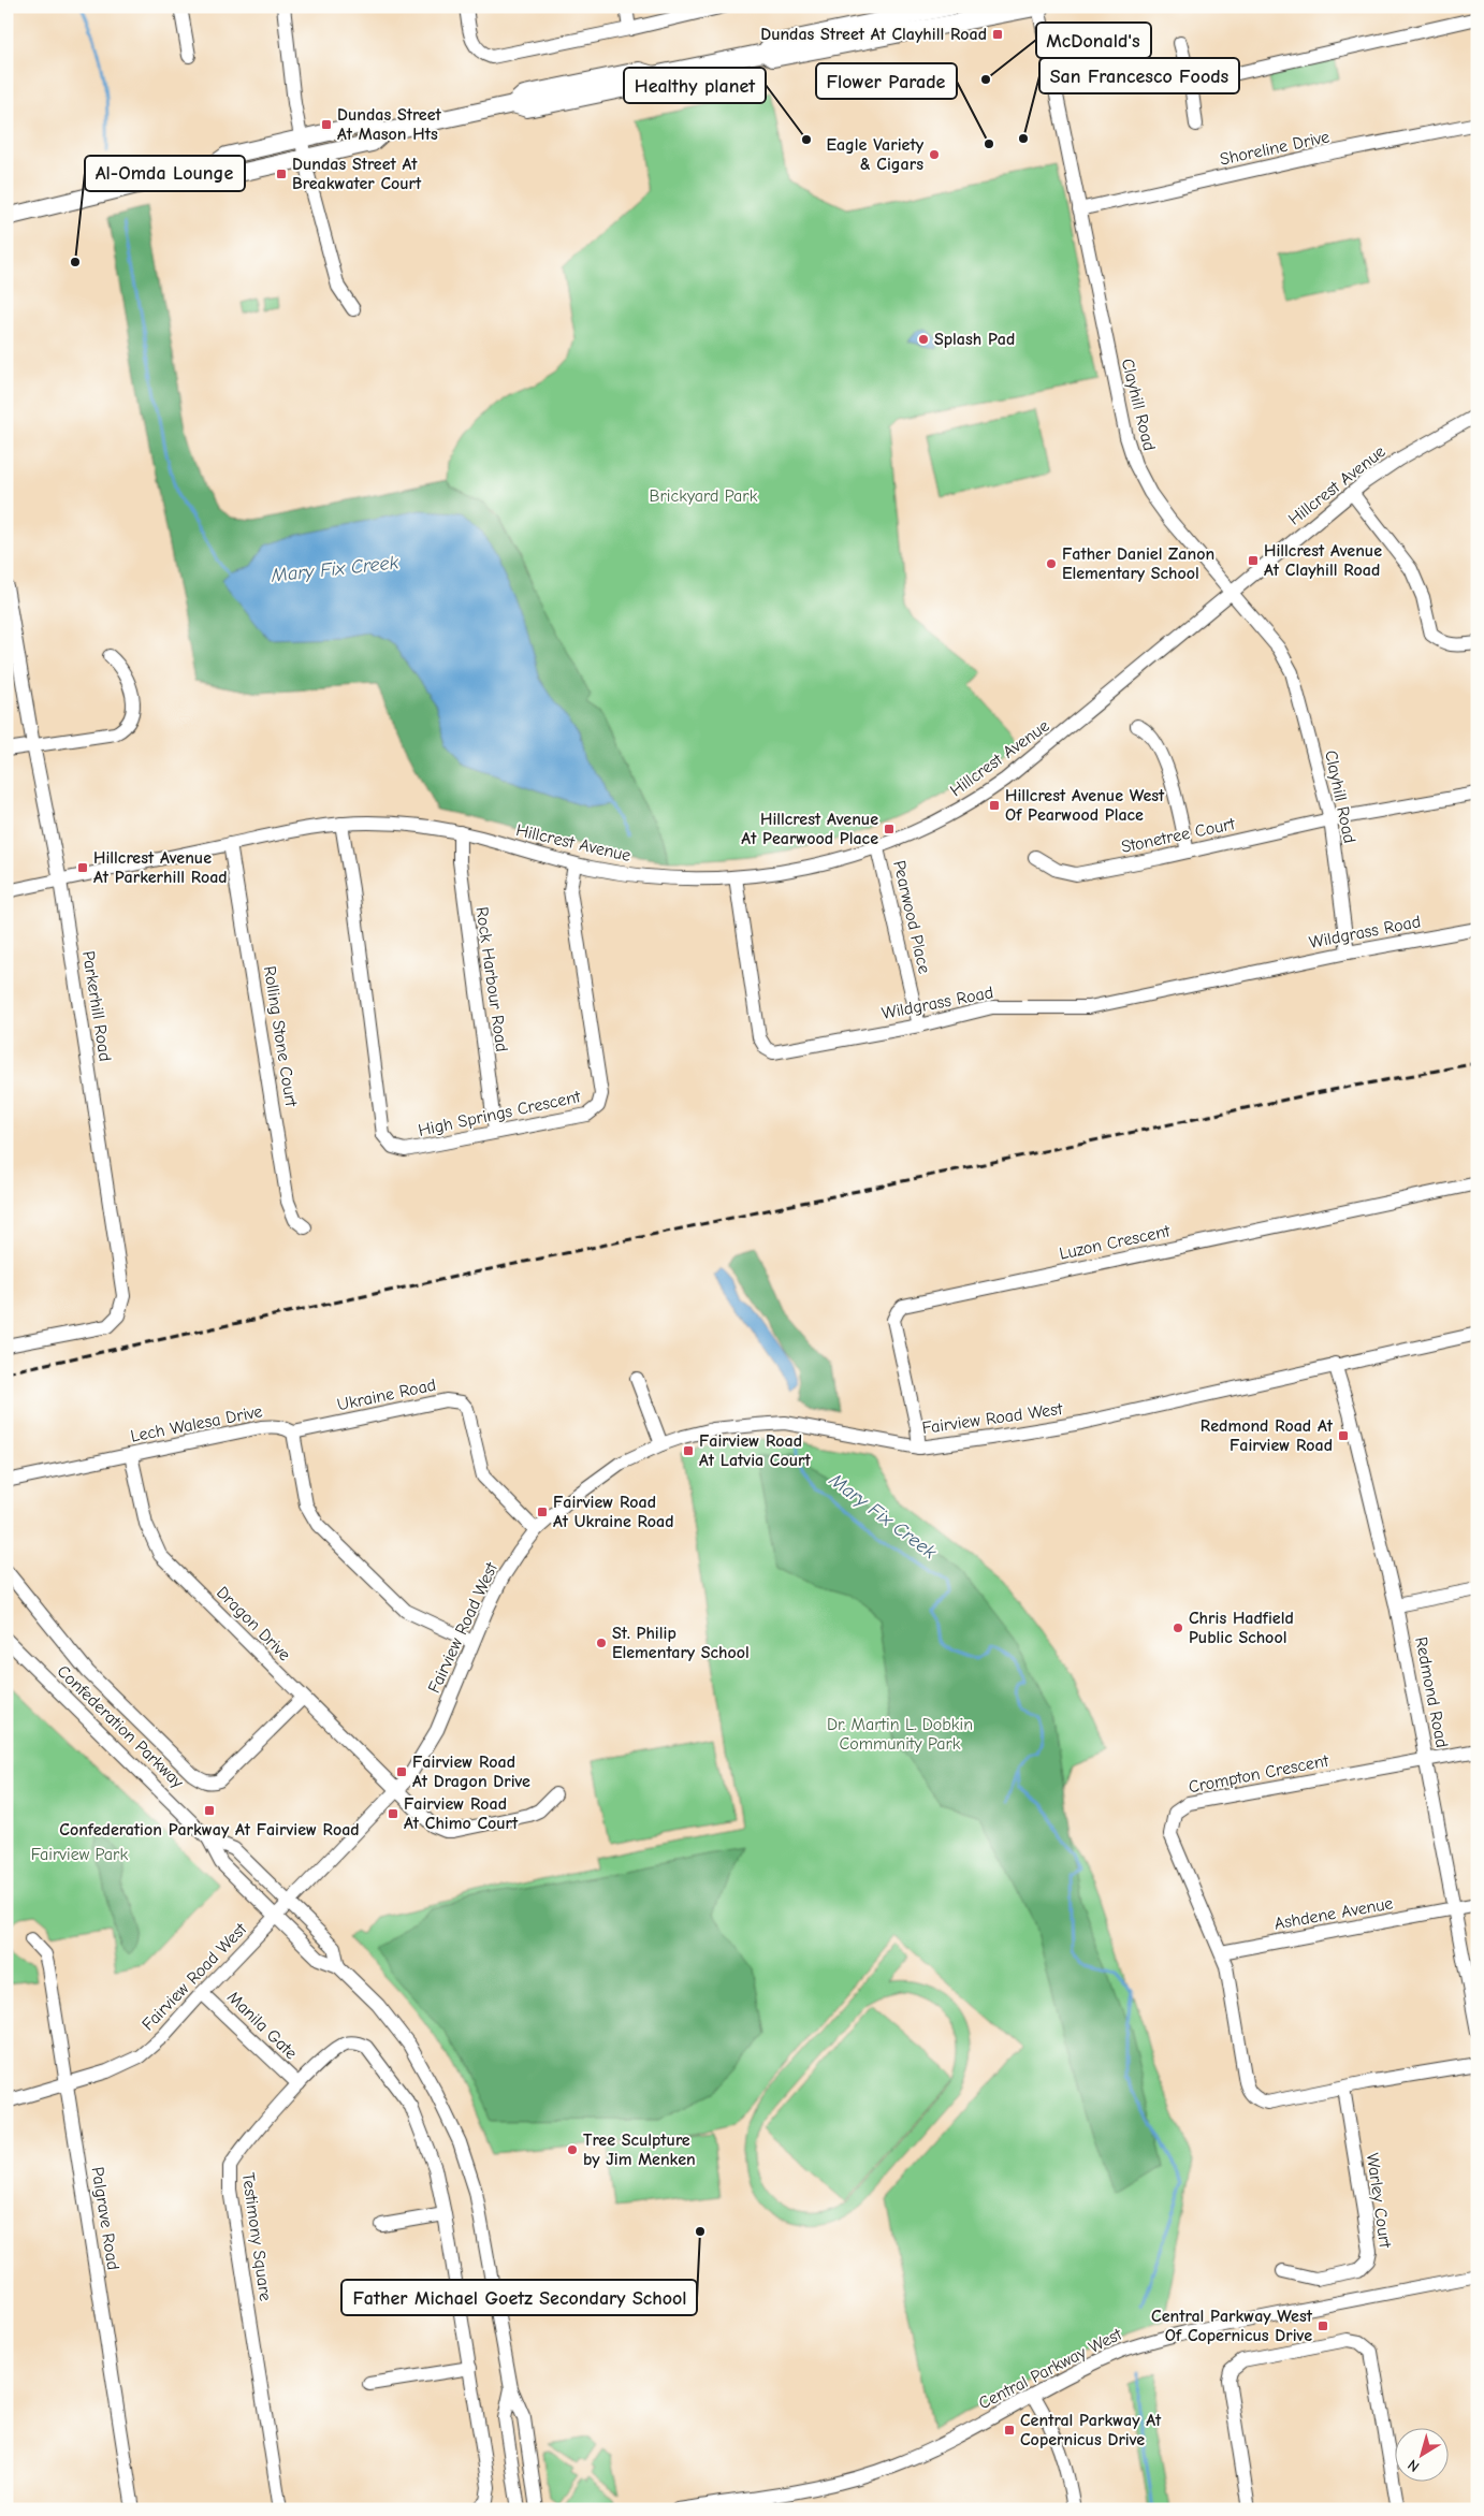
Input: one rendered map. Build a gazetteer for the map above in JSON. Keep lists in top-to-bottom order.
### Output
{
  "streets": {
    "street": [
      "Shoreline Drive",
      "Clayhill Road",
      "Hillcrest Avenue",
      "Stonetree Court",
      "Pearwood Place",
      "Wildgrass Road",
      "Rock Harbour Road",
      "Parkerhill Road",
      "Rolling Stone Court",
      "High Springs Crescent",
      "Luzon Crescent",
      "Ukraine Road",
      "Fairview Road West",
      "Lech Walesa Drive",
      "Dragon Drive",
      "Redmond Road",
      "Confederation Parkway",
      "Crompton Crescent",
      "Ashdene Avenue",
      "Manila Gate",
      "Warley Court",
      "Palgrave Road",
      "Testimony Square",
      "Central Parkway West"
    ]
  },
  "crossings": [
    ["Shoreline Drive", "Clayhill Road"],
    ["Clayhill Road", "Hillcrest Avenue"],
    ["Clayhill Road", "Stonetree Court"],
    ["Clayhill Road", "Wildgrass Road"],
    ["Hillcrest Avenue", "Pearwood Place"],
    ["Hillcrest Avenue", "Wildgrass Road"],
    ["Hillcrest Avenue", "Rock Harbour Road"],
    ["Hillcrest Avenue", "Parkerhill Road"],
    ["Hillcrest Avenue", "Rolling Stone Court"],
    ["Hillcrest Avenue", "High Springs Crescent"],
    ["Pearwood Place", "Wildgrass Road"],
    ["Rock Harbour Road", "High Springs Crescent"],
    ["Luzon Crescent", "Fairview Road West"],
    ["Ukraine Road", "Fairview Road West"],
    ["Ukraine Road", "Lech Walesa Drive"],
    ["Fairview Road West", "Dragon Drive"],
    ["Fairview Road West", "Redmond Road"],
    ["Fairview Road West", "Confederation Parkway"],
    ["Fairview Road West", "Manila Gate"],
    ["Fairview Road West", "Palgrave Road"],
    ["Lech Walesa Drive", "Dragon Drive"],
    ["Redmond Road", "Crompton Crescent"],
    ["Redmond Road", "Ashdene Avenue"],
    ["Crompton Crescent", "Ashdene Avenue"],
    ["Crompton Crescent", "Warley Court"],
    ["Manila Gate", "Testimony Square"]
  ],
  "water": ["Mary Fix Creek"],
  "parks": ["Brickyard Park", "Dr. Martin L. Dobkin Community Park", "Fairview Park"],
  "places": {
    "transit": [
      "Dundas Street At Clayhill Road",
      "Dundas Street At Mason Hts",
      "Dundas Street At Breakwater Court",
      "Hillcrest Avenue At Clayhill Road",
      "Hillcrest Avenue West Of Pearwood Place",
      "Hillcrest Avenue At Pearwood Place",
      "Hillcrest Avenue At Parkerhill Road",
      "Redmond Road At Fairview Road",
      "Fairview Road At Latvia Court",
      "Fairview Road At Ukraine Road",
      "Fairview Road At Dragon Drive",
      "Confederation Parkway At Fairview Road",
      "Fairview Road At Chimo Court",
      "Central Parkway West Of Copernicus Drive",
      "Central Parkway At Copernicus Drive"
    ],
    "other": [
      "McDonald's",
      "San Francesco Foods",
      "Healthy planet",
      "Flower Parade",
      "Eagle Variety & Cigars",
      "Al-Omda Lounge",
      "Splash Pad",
      "Father Daniel Zanon Elementary School",
      "Chris Hadfield Public School",
      "St. Philip Elementary School",
      "Tree Sculpture by Jim Menken",
      "Father Michael Goetz Secondary School"
    ]
  },
  "north": "bottom left"
}
